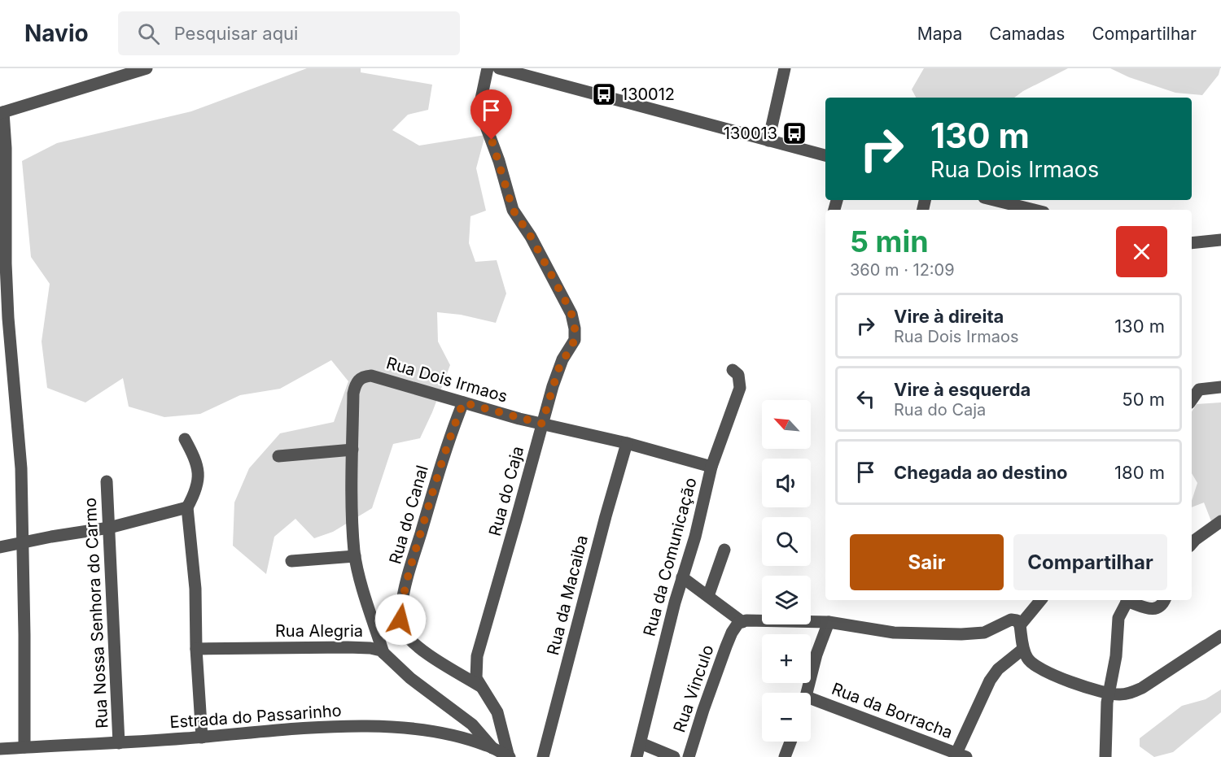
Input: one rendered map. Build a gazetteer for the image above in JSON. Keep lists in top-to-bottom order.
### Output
{
  "streets": {
    "street": [
      "Rua Dois Irmaos",
      "Rua do Caja",
      "Rua do Canal",
      "Rua da Comunicação",
      "Rua da Macaiba",
      "Rua Nossa Senhora do Carmo",
      "Rua Alegria",
      "Rua Vinculo",
      "Rua da Borracha",
      "Estrada do Passarinho"
    ]
  },
  "crossings": [
    ["Rua Dois Irmaos", "Rua do Caja"],
    ["Rua Dois Irmaos", "Rua do Canal"],
    ["Rua Dois Irmaos", "Rua da Comunicação"],
    ["Rua Dois Irmaos", "Rua da Macaiba"],
    ["Rua Dois Irmaos", "Rua Alegria"],
    ["Rua do Caja", "Rua do Canal"],
    ["Rua Nossa Senhora do Carmo", "Estrada do Passarinho"],
    ["Rua Alegria", "Estrada do Passarinho"]
  ],
  "places": {
    "bus stop": ["130012", "130013"]
  },
  "north": "top left",
  "page": {
    "header": "Navio",
    "search": "Pesquisar aqui",
    "nav": ["Mapa", "Camadas", "Compartilhar"],
    "turn": ["130 m", "Rua Dois Irmaos"],
    "heading": ["5 min", "360 m · 12:09"],
    "list": [
      {
        "name": "Vire à direita",
        "note": "Rua Dois Irmaos",
        "value": "130 m"
      },
      {
        "name": "Vire à esquerda",
        "note": "Rua do Caja",
        "value": "50 m"
      },
      {
        "name": "Chegada ao destino",
        "value": "180 m"
      }
    ],
    "map_buttons": ["+", "−"],
    "buttons": ["Sair", "Compartilhar"]
  }
}
